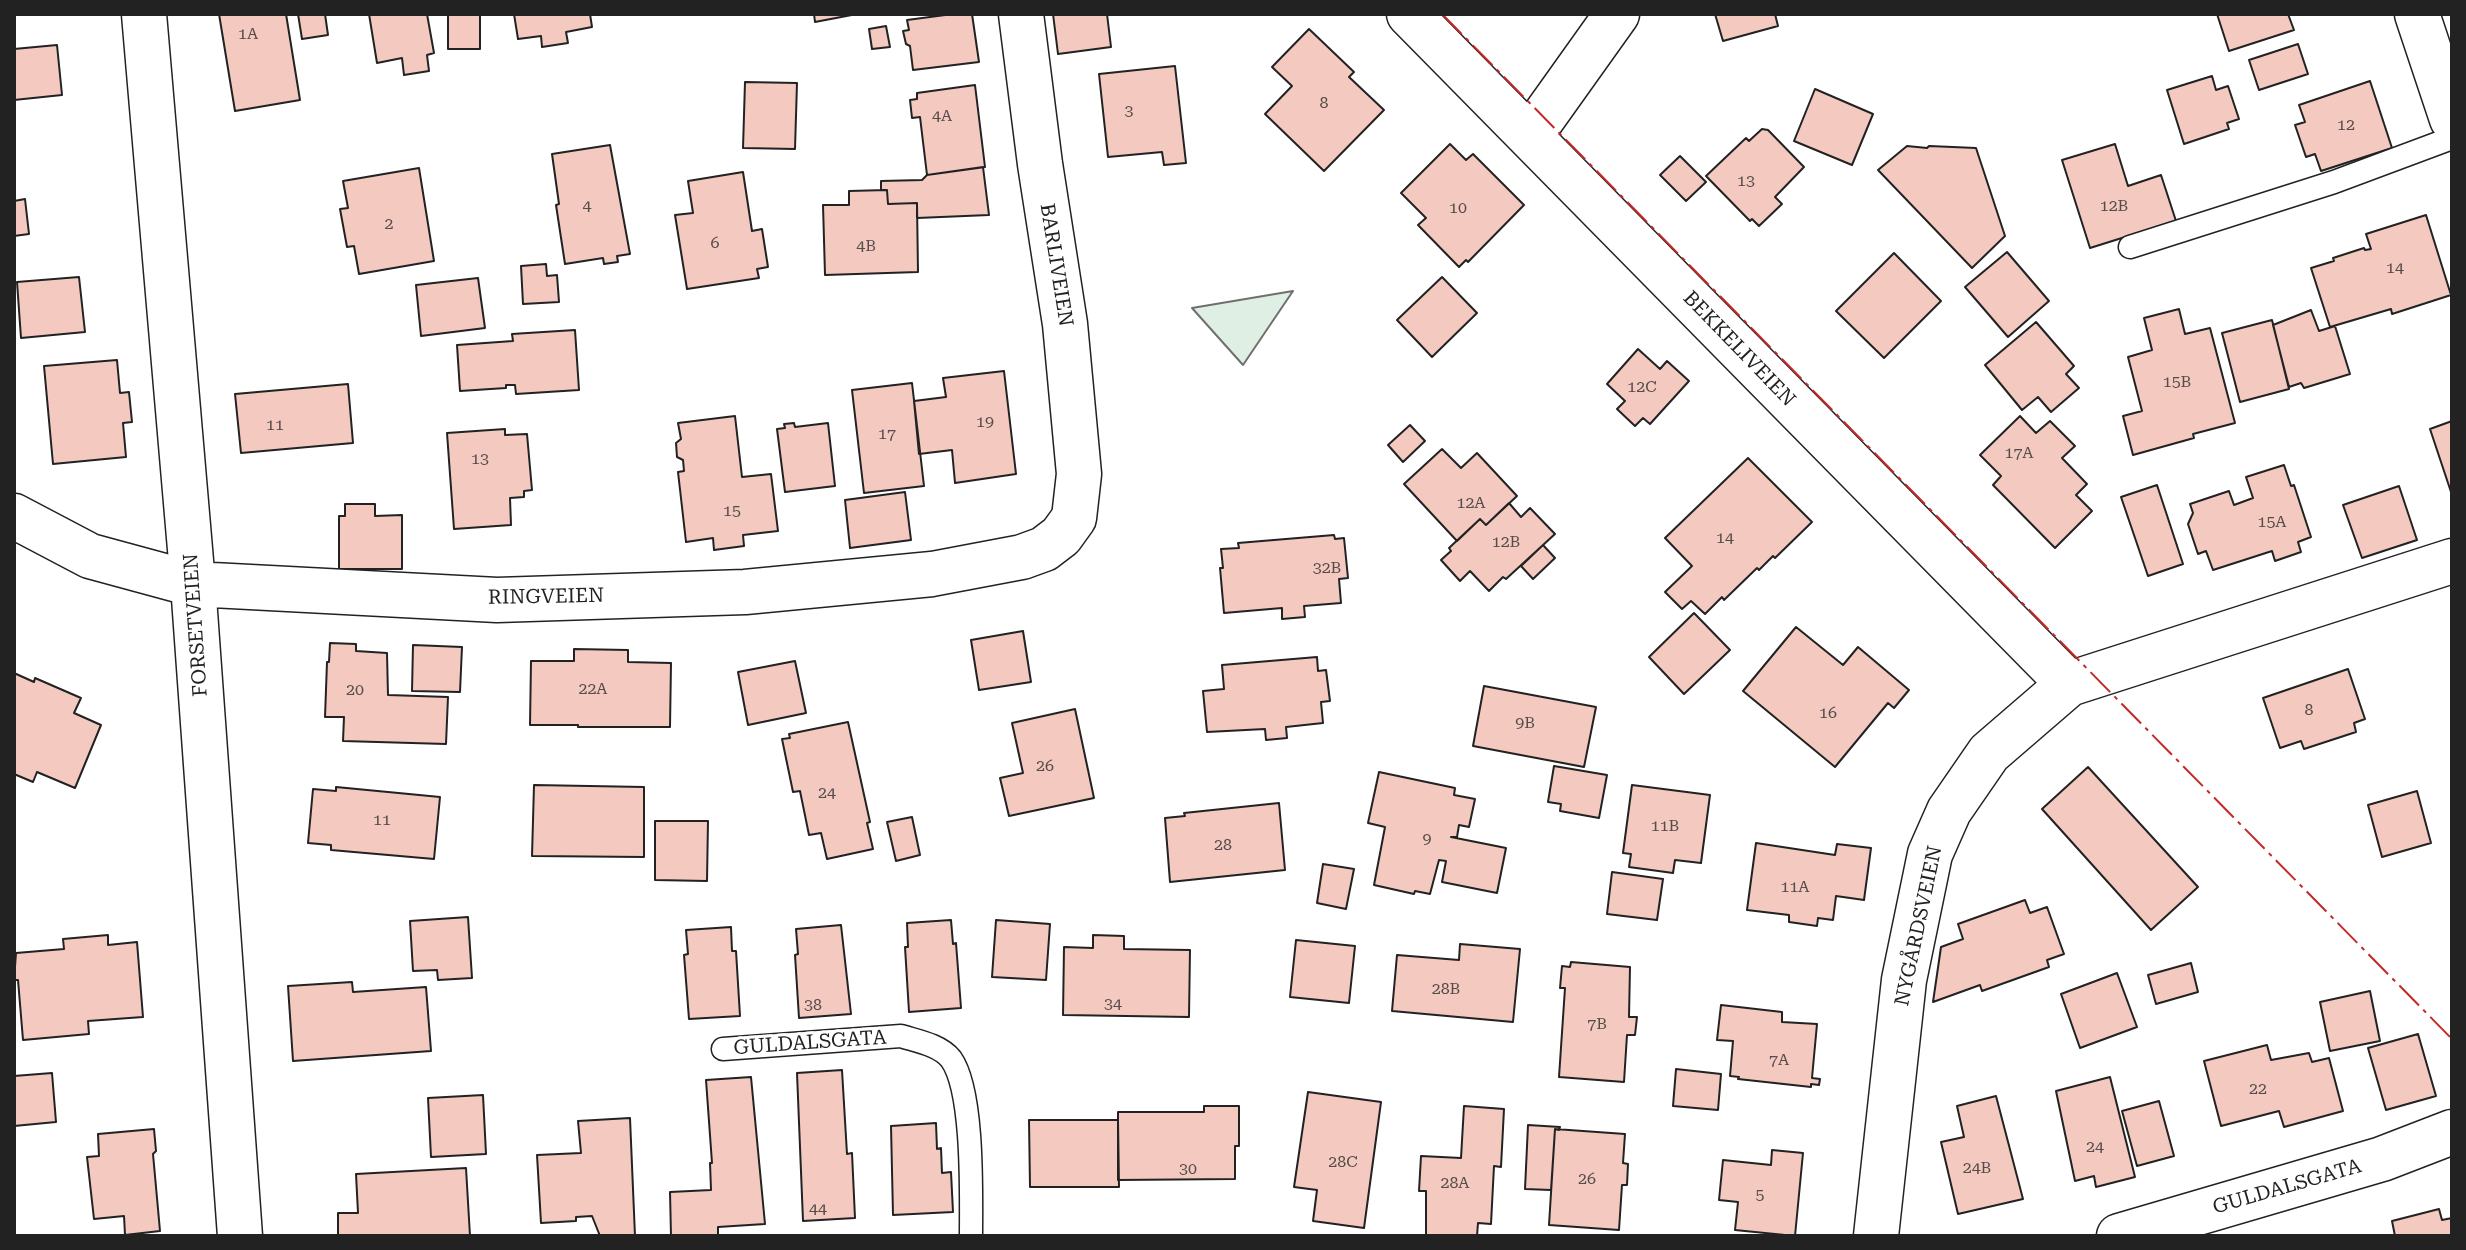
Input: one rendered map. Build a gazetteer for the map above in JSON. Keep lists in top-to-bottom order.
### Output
{
  "streets": {
    "street": [
      "BARLIVEIEN",
      "BEKKELIVEIEN",
      "RINGVEIEN",
      "FORSETVEIEN",
      "NYGÅRDSVEIEN",
      "GULDALSGATA"
    ]
  },
  "crossings": [
    ["BARLIVEIEN", "RINGVEIEN"],
    ["BEKKELIVEIEN", "NYGÅRDSVEIEN"],
    ["RINGVEIEN", "FORSETVEIEN"]
  ],
  "house_numbers": [
    "1A",
    "8",
    "3",
    "4A",
    "12",
    "13",
    "4",
    "12B",
    "10",
    "2",
    "6",
    "4B",
    "14",
    "15B",
    "12C",
    "19",
    "11",
    "17",
    "17A",
    "13",
    "12A",
    "15",
    "15A",
    "14",
    "12B",
    "32B",
    "22A",
    "20",
    "8",
    "16",
    "9B",
    "26",
    "24",
    "11",
    "11B",
    "9",
    "28",
    "11A",
    "28B",
    "34",
    "38",
    "7B",
    "7A",
    "22",
    "24",
    "28C",
    "24B",
    "30",
    "26",
    "28A",
    "5",
    "44"
  ]
}
